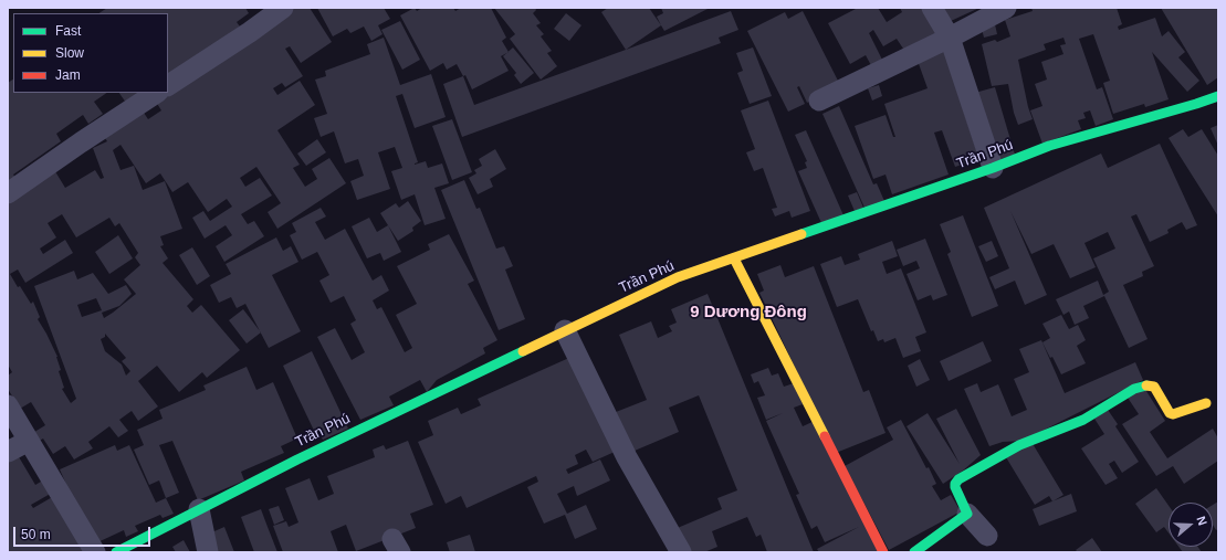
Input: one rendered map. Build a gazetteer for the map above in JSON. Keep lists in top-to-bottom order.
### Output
{
  "streets": {
    "street": ["Trần Phú"]
  },
  "districts": ["9 Dương Đông"],
  "legend": ["Fast", "Slow", "Jam"],
  "scale_bar": "50 m",
  "north": "right"
}
